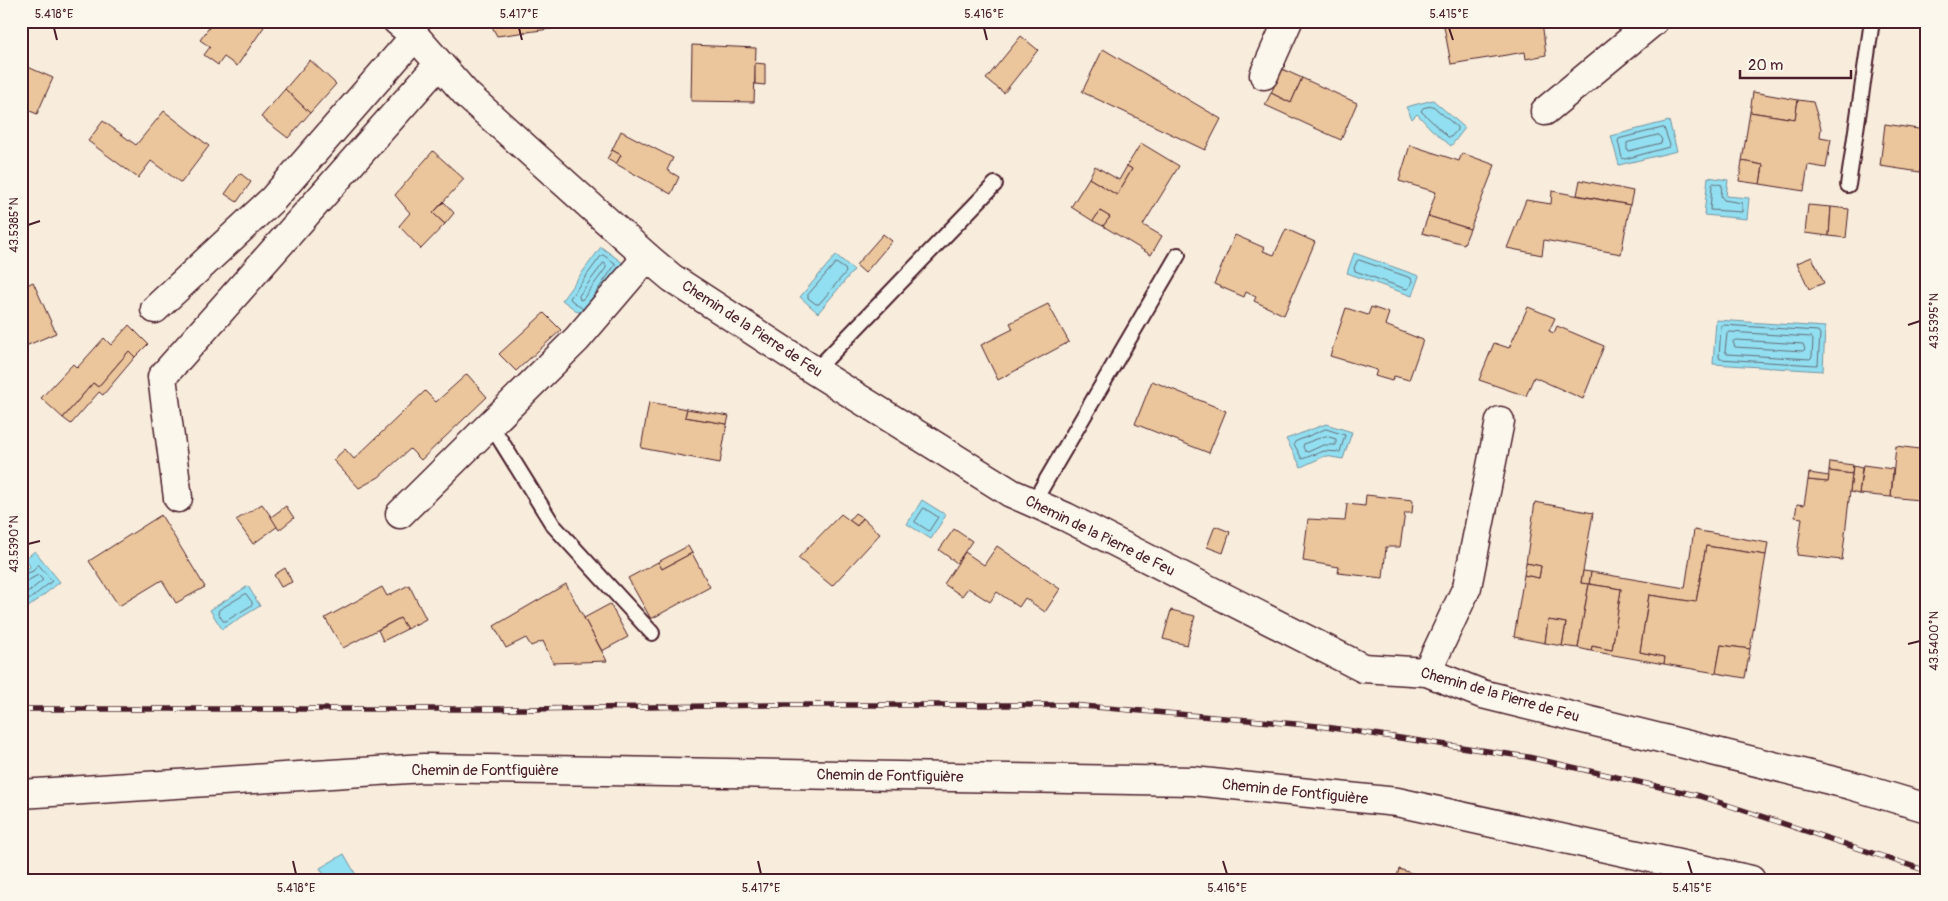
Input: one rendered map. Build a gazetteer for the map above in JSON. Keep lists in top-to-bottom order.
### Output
{
  "streets": {
    "street": ["Chemin de la Pierre de Feu", "Chemin de Fontfiguière"]
  },
  "scale_bar": "20 m",
  "coordinates": [
    "5.418°E",
    "5.417°E",
    "5.416°E",
    "5.415°E",
    "43.5385°N",
    "43.5395°N",
    "43.5390°N",
    "43.5400°N"
  ]
}
